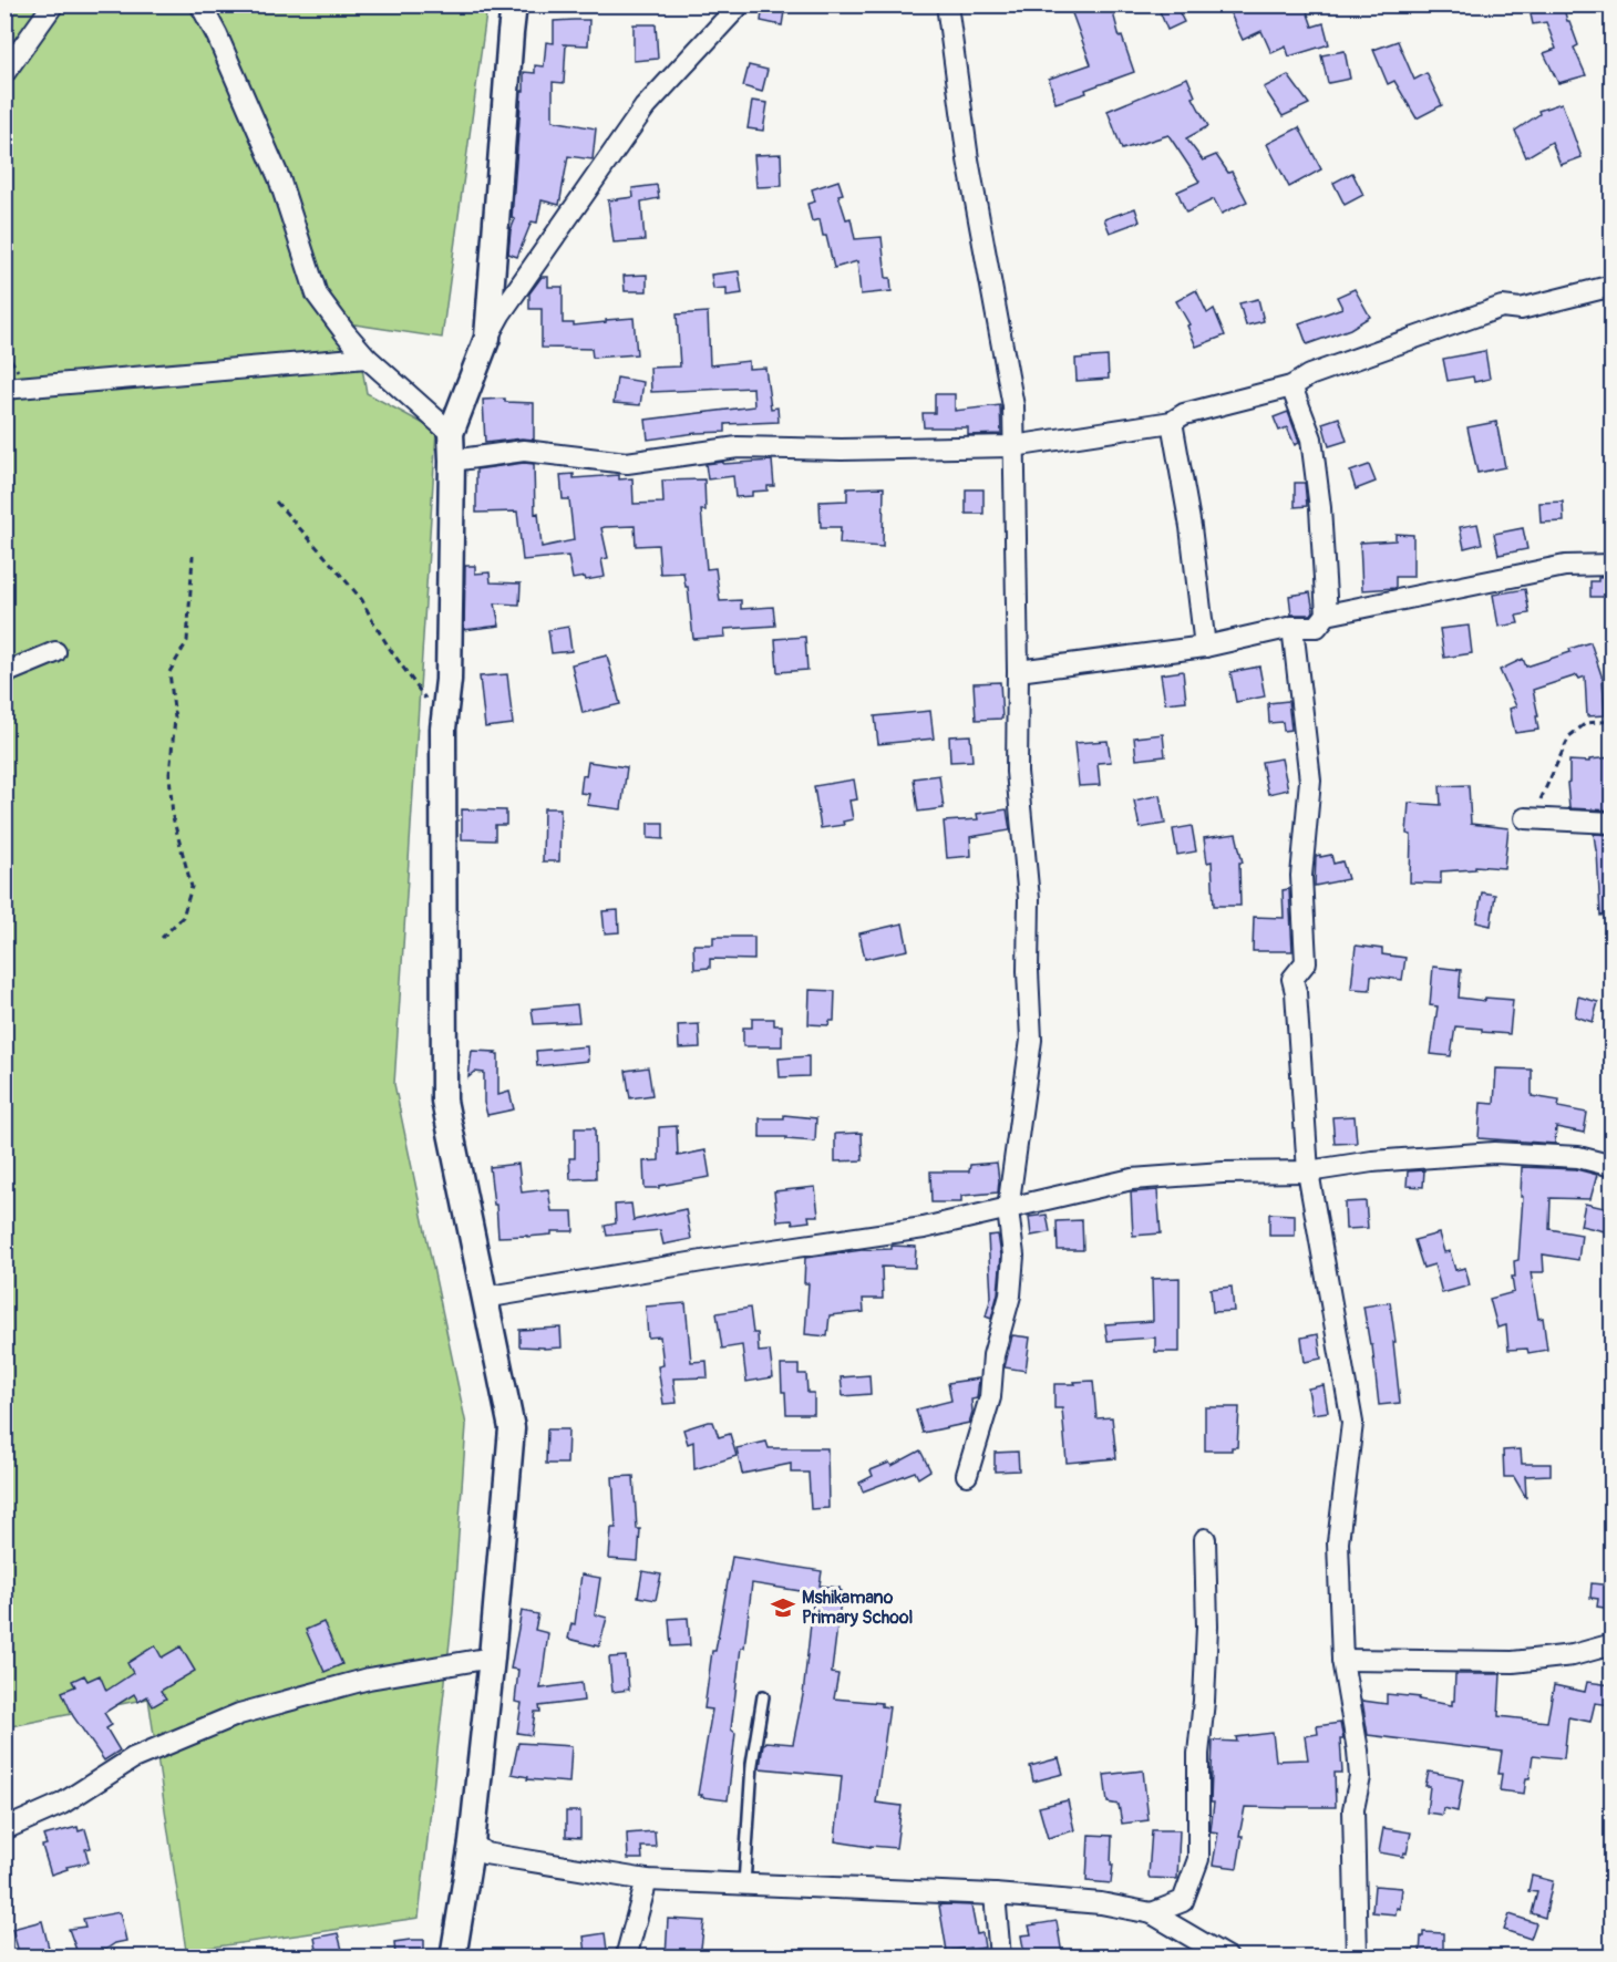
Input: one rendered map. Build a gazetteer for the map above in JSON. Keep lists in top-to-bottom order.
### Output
{
  "places": {
    "school or university": ["Mshikamano Primary School"]
  }
}
